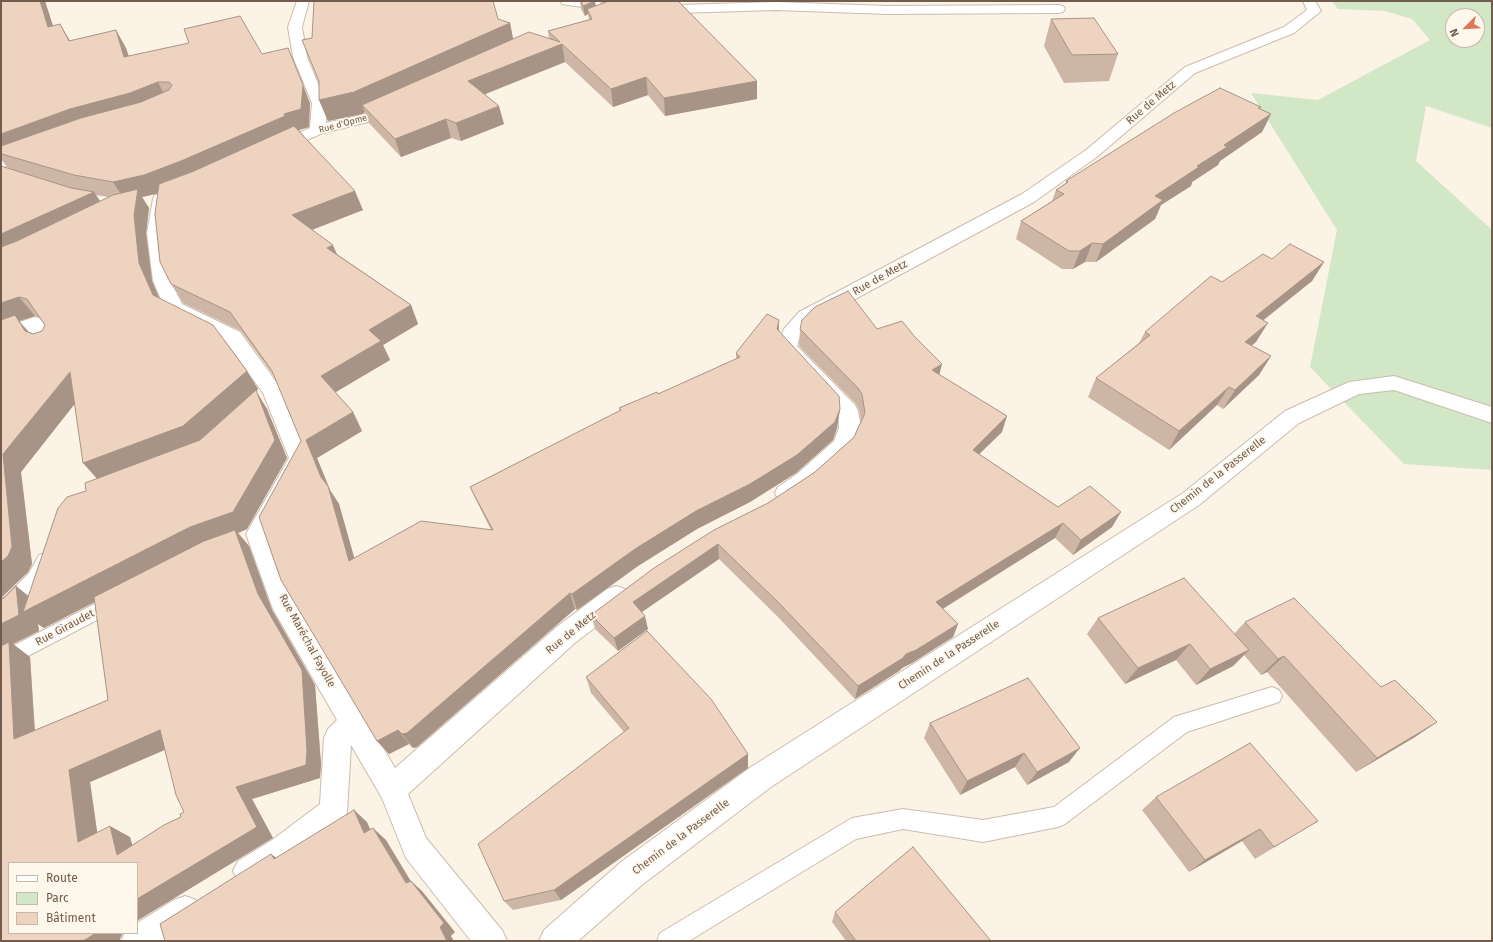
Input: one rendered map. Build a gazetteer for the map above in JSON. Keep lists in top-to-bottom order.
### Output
{
  "streets": {
    "street": [
      "Rue de Metz",
      "Rue d'Opme",
      "Chemin de la Passerelle",
      "Rue Maréchal Fayolle"
    ],
    "lane": ["Rue Giraudet"]
  },
  "crossings": [
    ["Rue de Metz", "Rue Maréchal Fayolle"]
  ],
  "legend": ["Route", "Parc", "Bâtiment"],
  "north": "bottom left"
}
